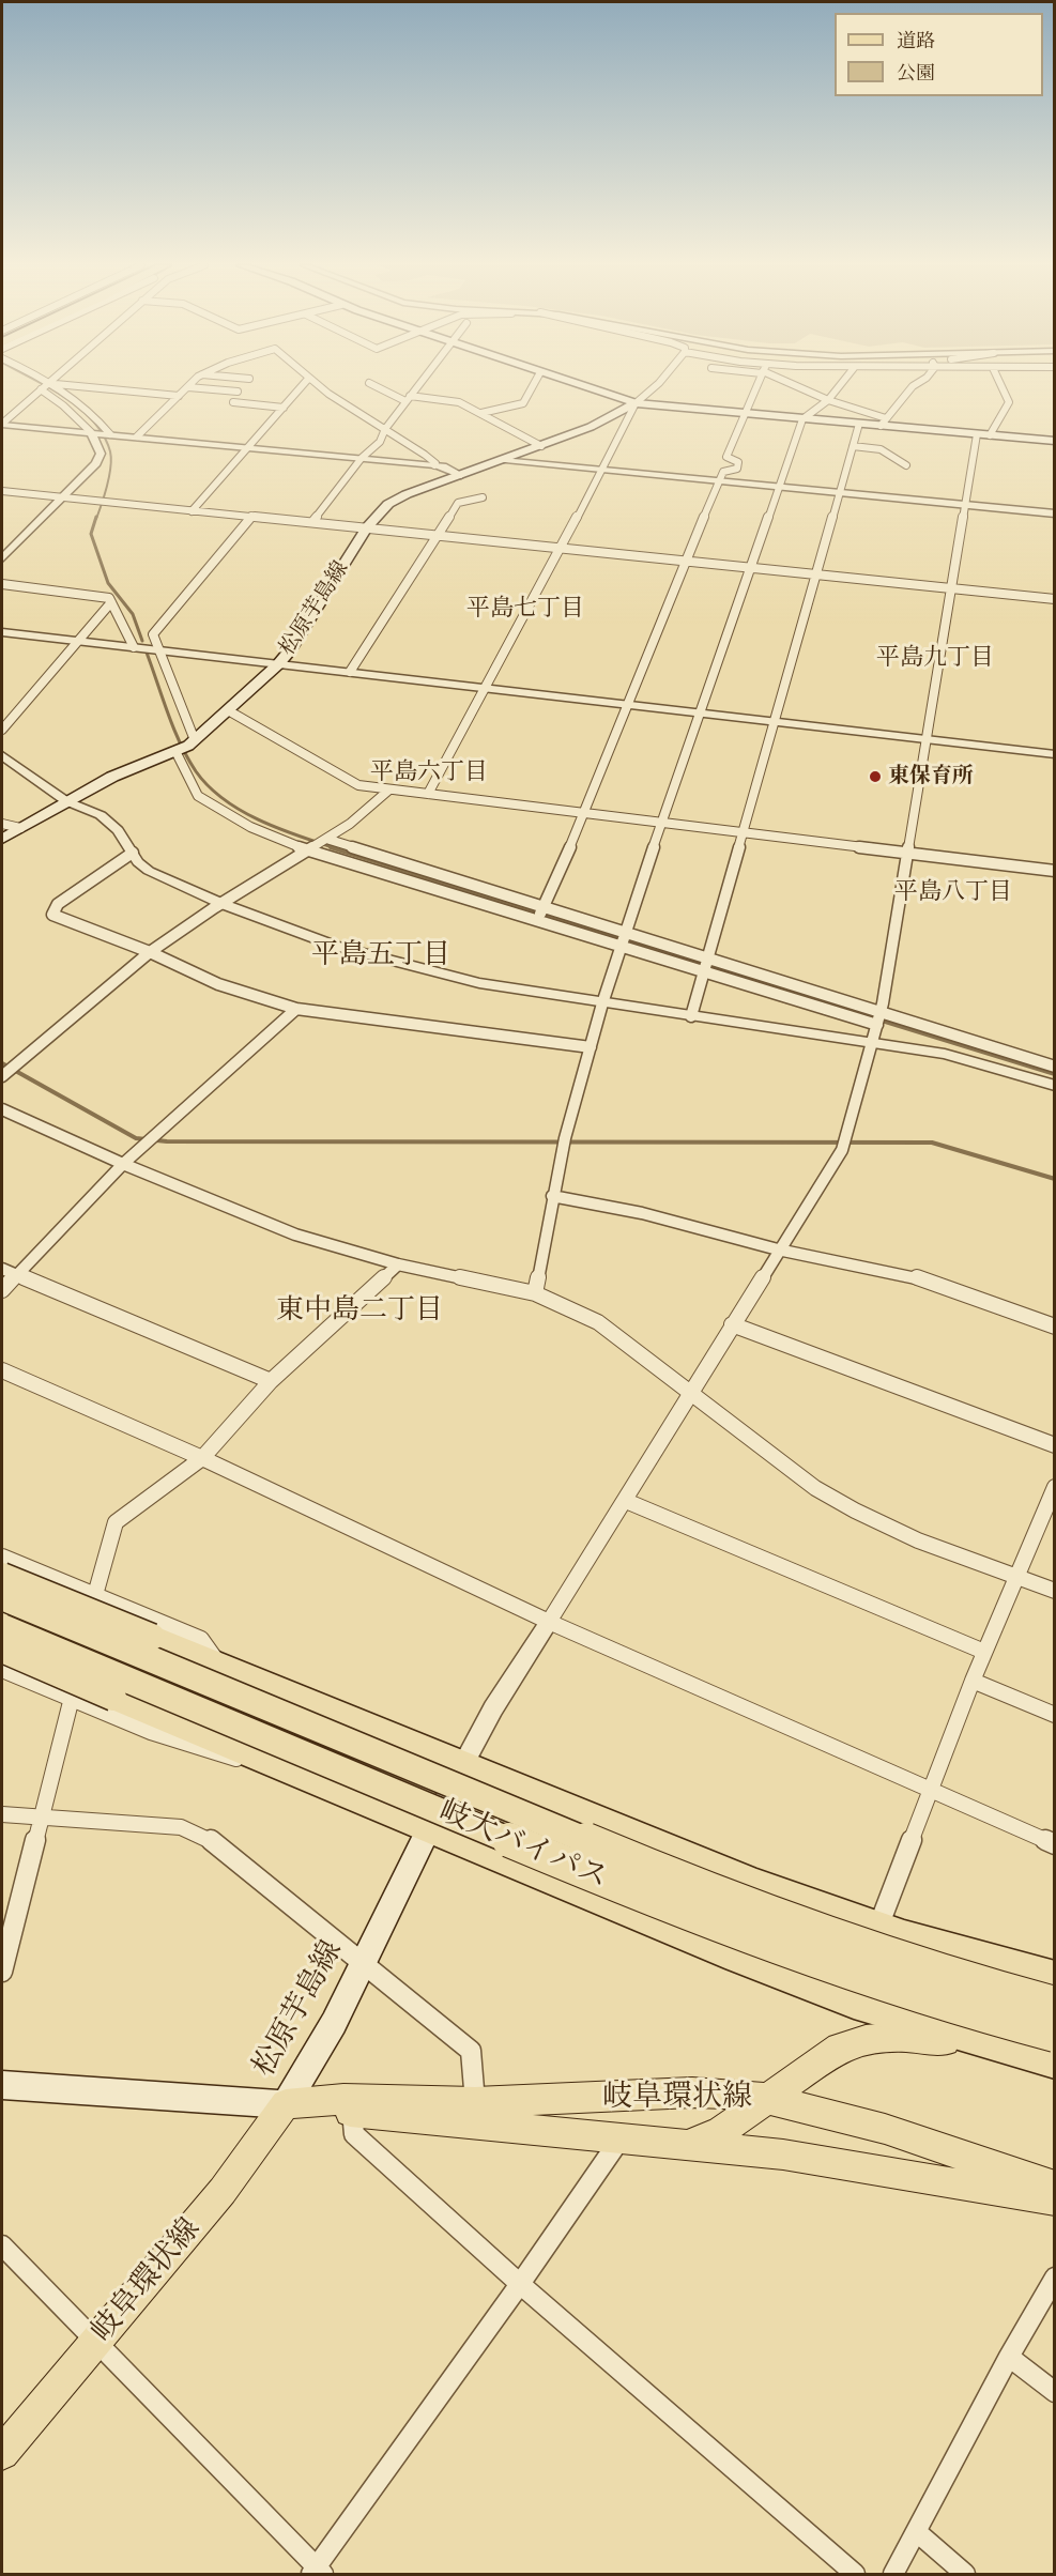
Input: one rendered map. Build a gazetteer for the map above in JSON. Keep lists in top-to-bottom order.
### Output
{
  "streets": {
    "highway": ["岐大バイパス"],
    "main road": ["松原芋島線", "岐阜環状線"]
  },
  "crossings": [
    ["松原芋島線", "岐阜環状線"]
  ],
  "districts": [
    "平島七丁目",
    "平島九丁目",
    "平島六丁目",
    "平島八丁目",
    "平島五丁目",
    "東中島二丁目"
  ],
  "places": ["東保育所"],
  "legend": ["道路", "公園"]
}
